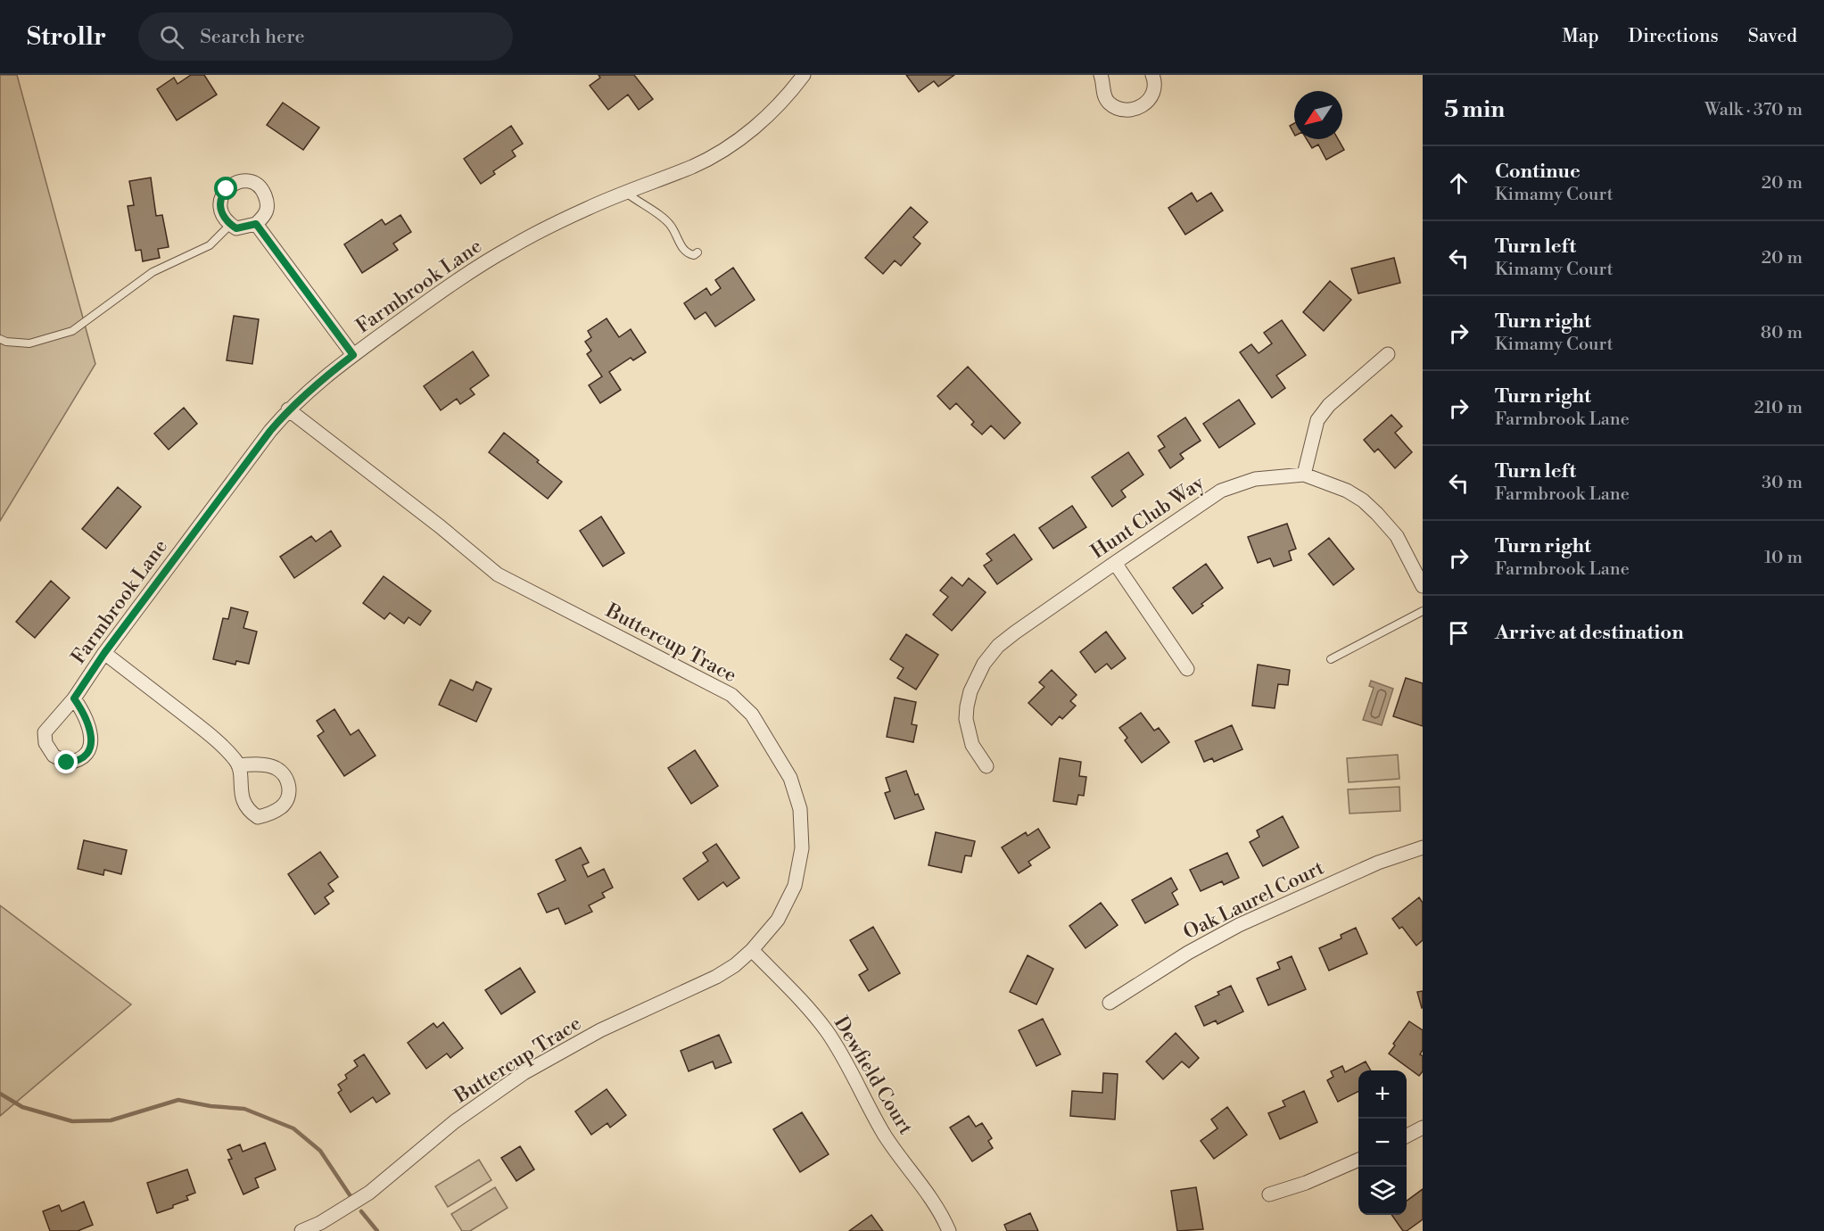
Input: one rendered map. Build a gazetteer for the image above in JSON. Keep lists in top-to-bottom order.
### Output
{
  "streets": {
    "street": [
      "Farmbrook Lane",
      "Hunt Club Way",
      "Buttercup Trace",
      "Oak Laurel Court",
      "Dewfield Court"
    ]
  },
  "crossings": [
    ["Farmbrook Lane", "Buttercup Trace"],
    ["Buttercup Trace", "Dewfield Court"]
  ],
  "north": "bottom left",
  "page": {
    "header": "Strollr",
    "search": "Search here",
    "nav": ["Map", "Directions", "Saved"],
    "heading": ["5 min", "Walk · 370 m"],
    "list": [
      ["Continue", "Kimamy Court", "20 m"],
      ["Turn left", "Kimamy Court", "20 m"],
      ["Turn right", "Kimamy Court", "80 m"],
      ["Turn right", "Farmbrook Lane", "210 m"],
      ["Turn left", "Farmbrook Lane", "30 m"],
      ["Turn right", "Farmbrook Lane", "10 m"],
      "Arrive at destination"
    ],
    "map_buttons": ["+", "−"]
  }
}
